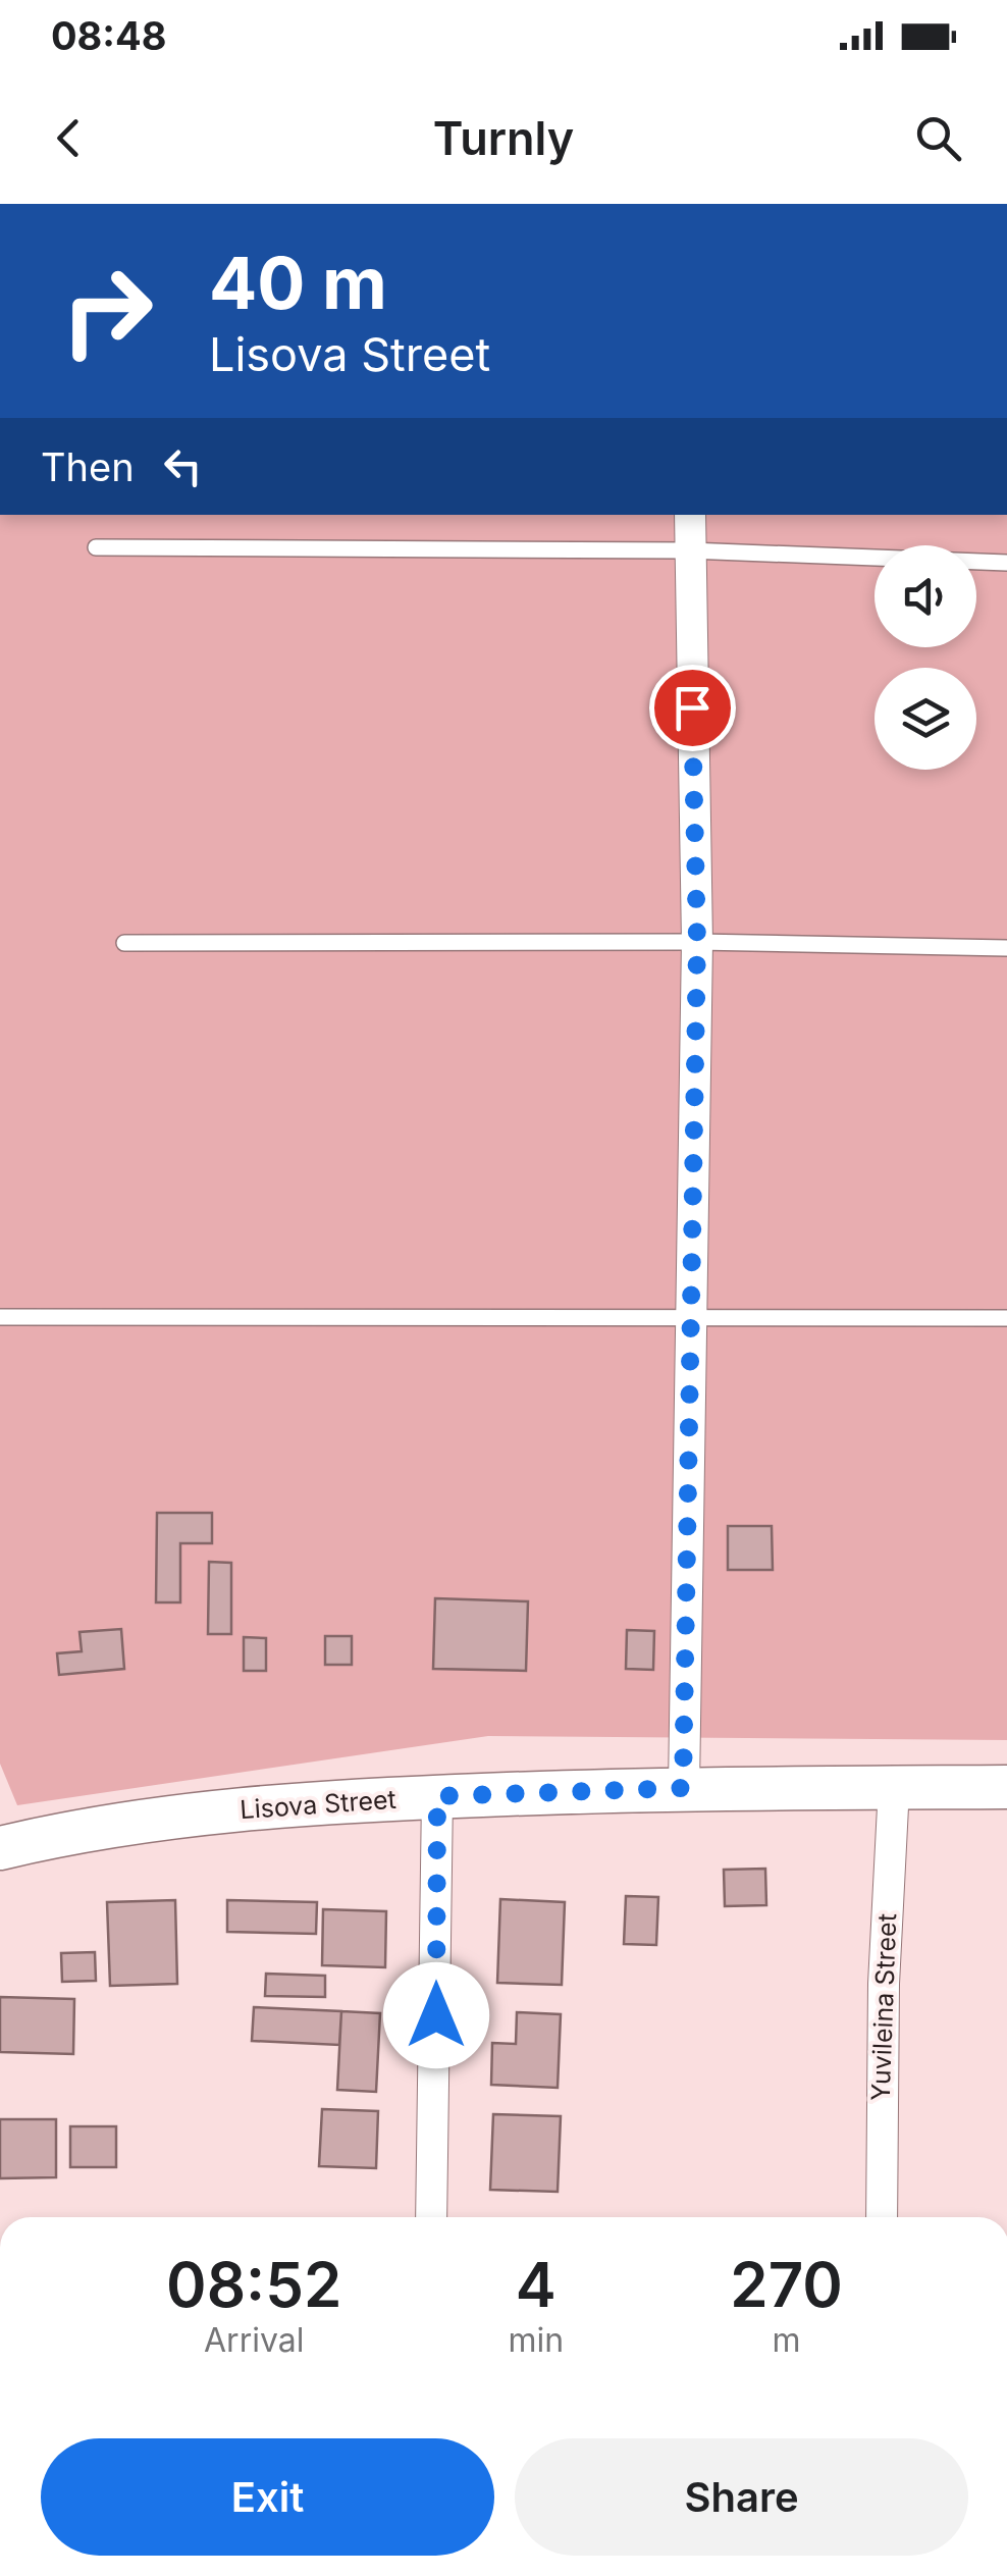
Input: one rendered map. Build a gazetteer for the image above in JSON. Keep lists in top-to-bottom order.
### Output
{
  "streets": {
    "main road": ["Lisova Street"],
    "street": ["Yuvileina Street"]
  },
  "crossings": [
    ["Lisova Street", "Yuvileina Street"]
  ],
  "page": {
    "status": "08:48",
    "header": "Turnly",
    "turn": ["40 m", "Lisova Street"],
    "then": "Then",
    "eta": [
      "08:52",
      "Arrival",
      "4",
      "min",
      "270",
      "m"
    ],
    "buttons": ["Exit", "Share"]
  }
}
